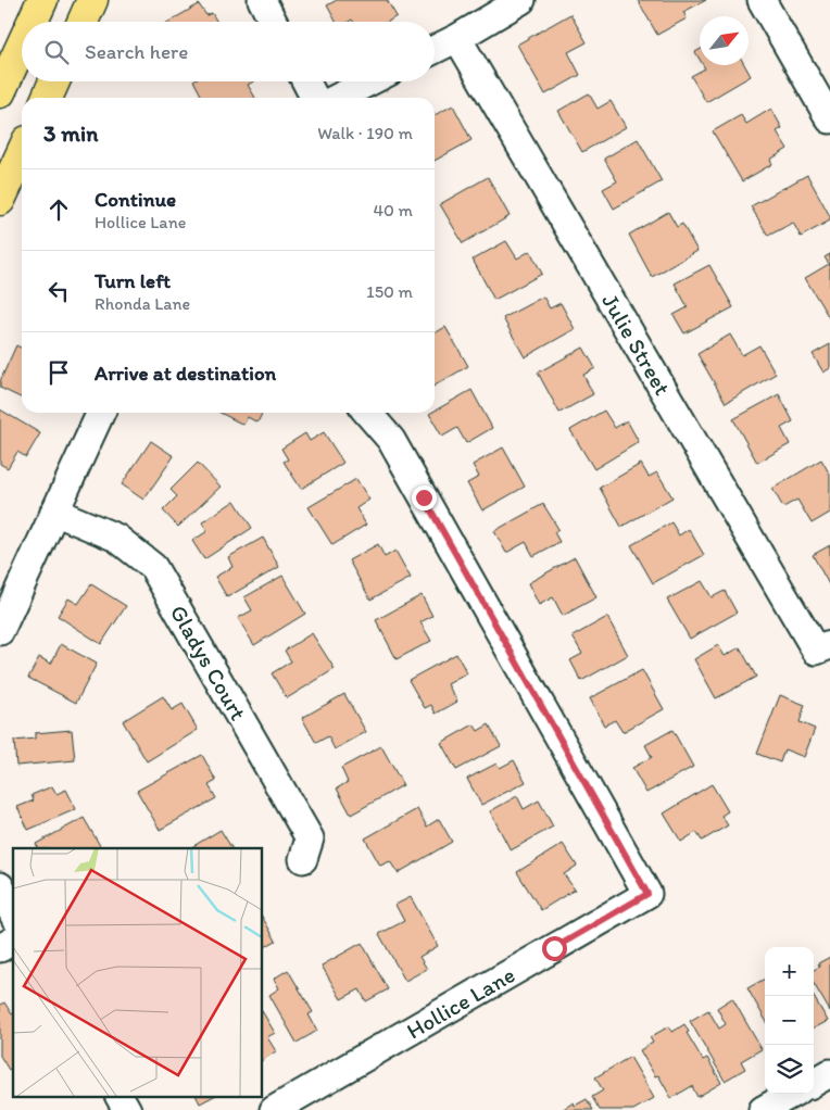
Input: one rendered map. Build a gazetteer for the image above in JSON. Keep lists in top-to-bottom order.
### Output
{
  "streets": {
    "street": ["Julie Street", "Gladys Court", "Hollice Lane"]
  },
  "north": "top right",
  "page": {
    "search": "Search here",
    "heading": ["3 min", "Walk · 190 m"],
    "list": [
      ["Continue", "Hollice Lane", "40 m"],
      ["Turn left", "Rhonda Lane", "150 m"],
      "Arrive at destination"
    ],
    "map_buttons": ["+", "−"]
  }
}
